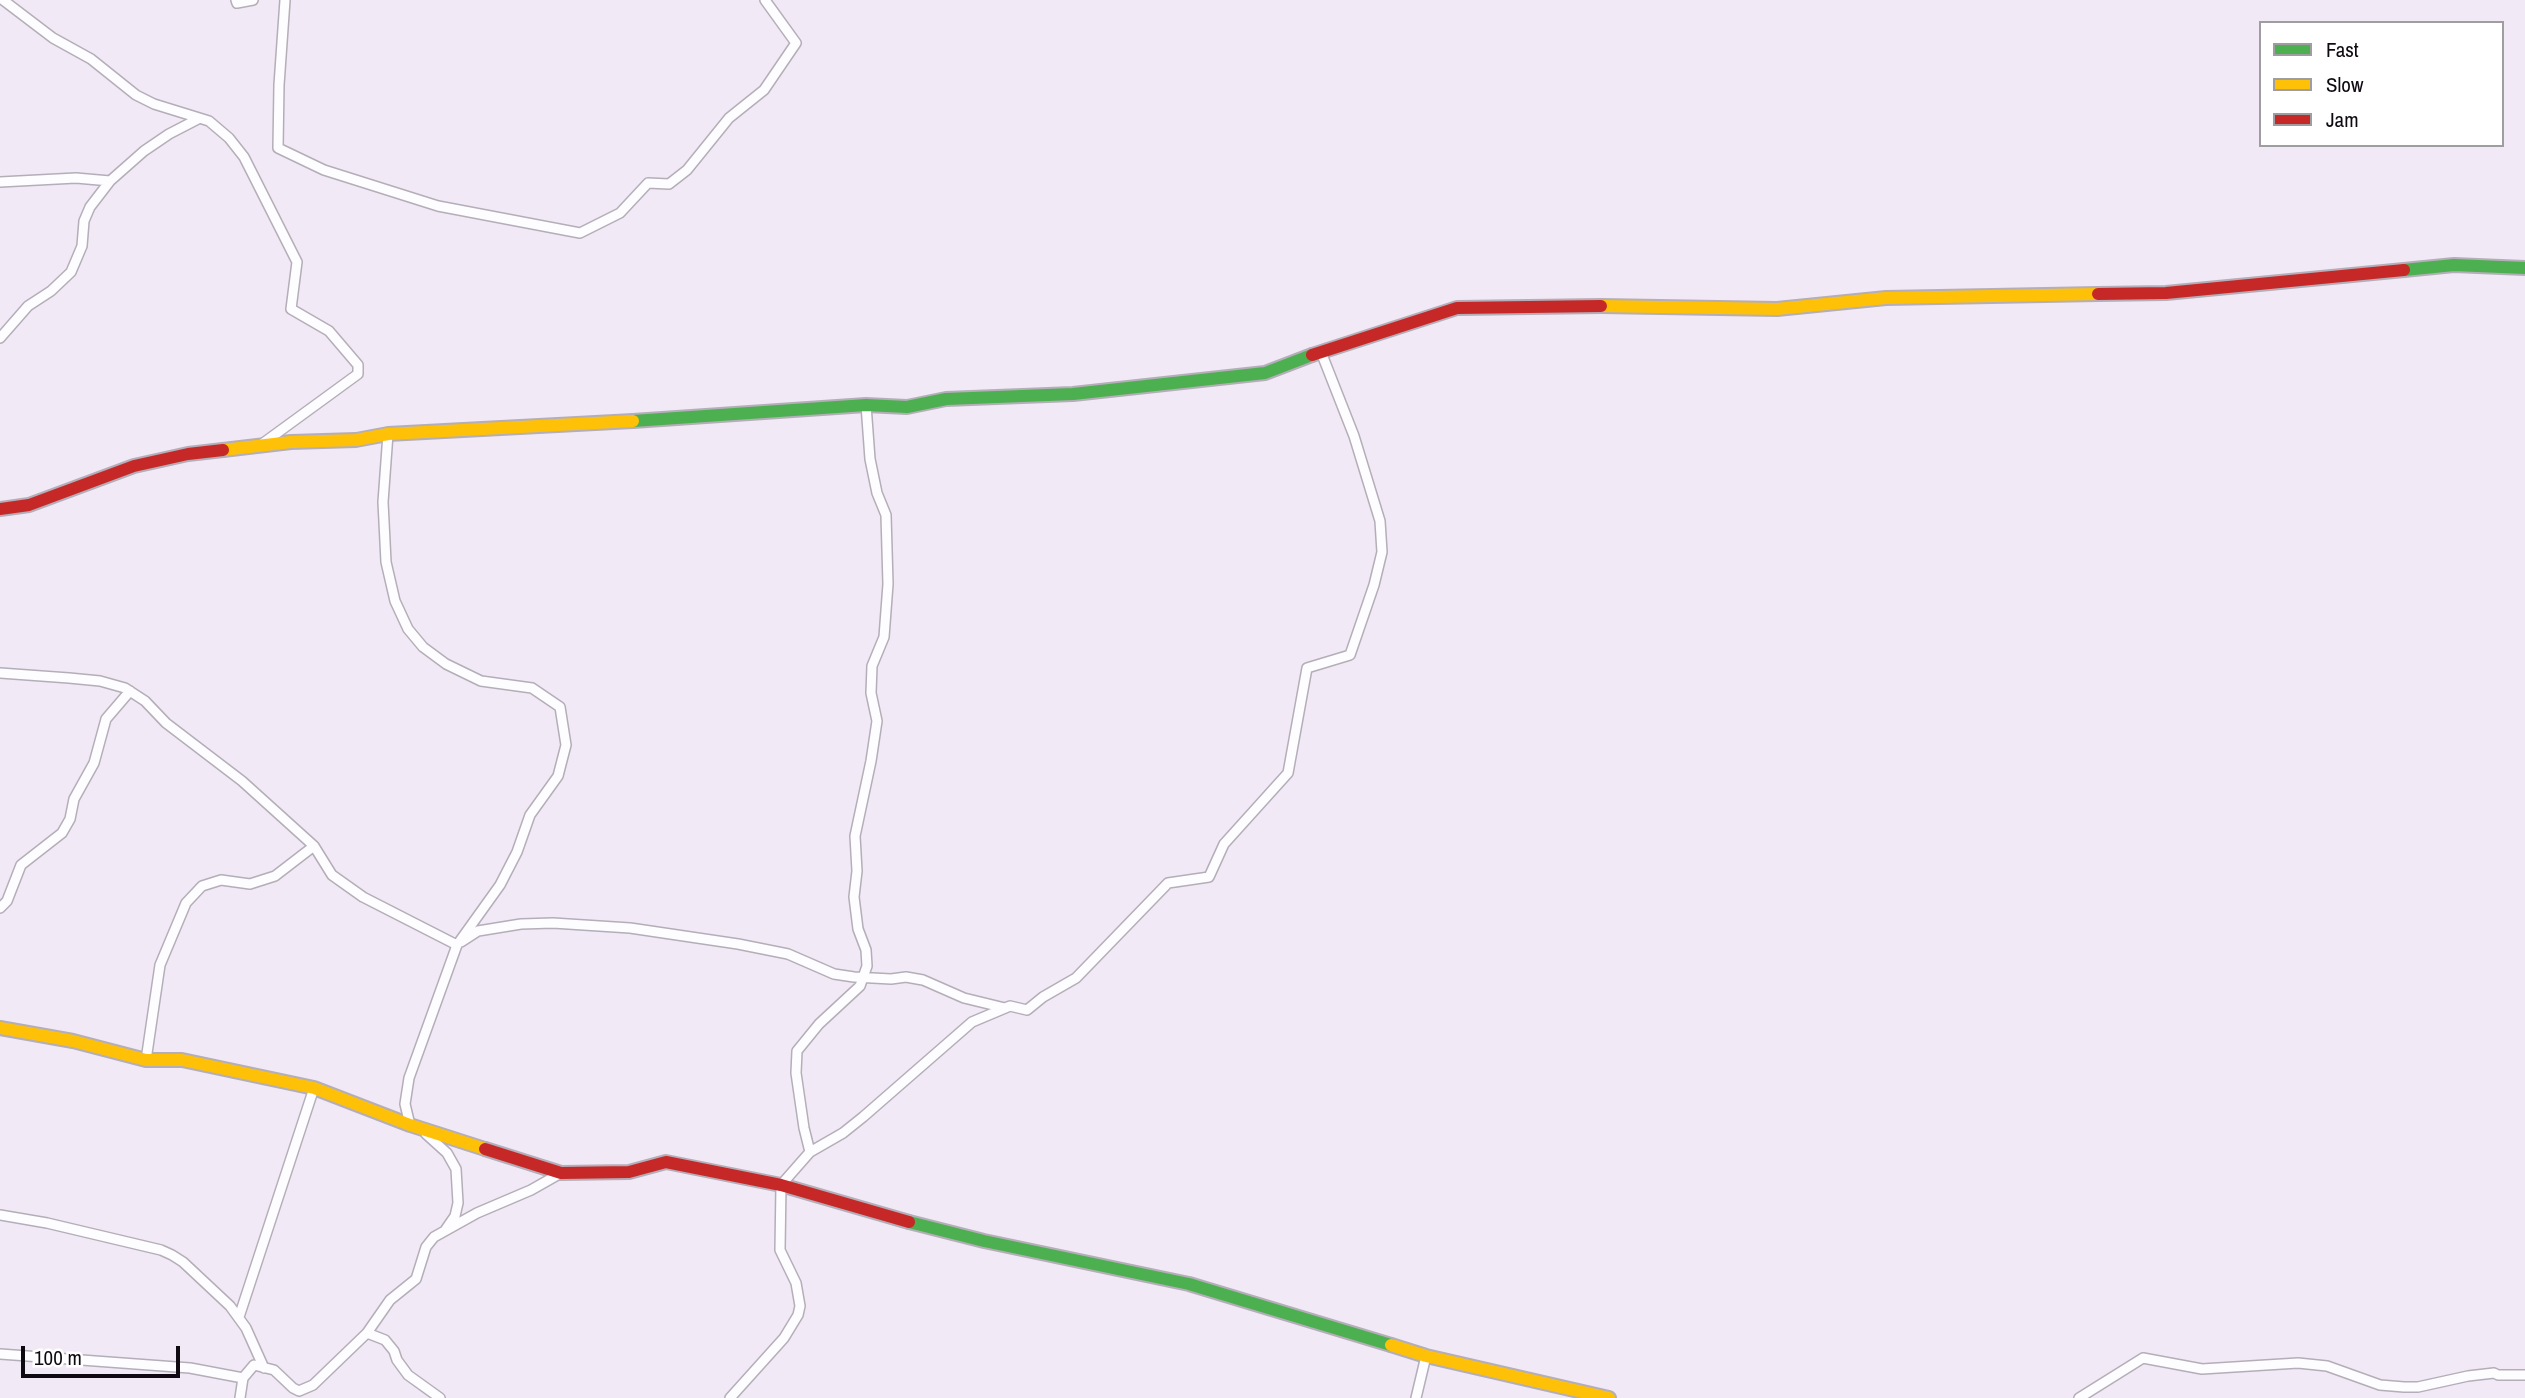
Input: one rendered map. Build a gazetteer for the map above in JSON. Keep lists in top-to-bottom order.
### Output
{
  "legend": ["Fast", "Slow", "Jam"],
  "scale_bar": "100 m"
}
